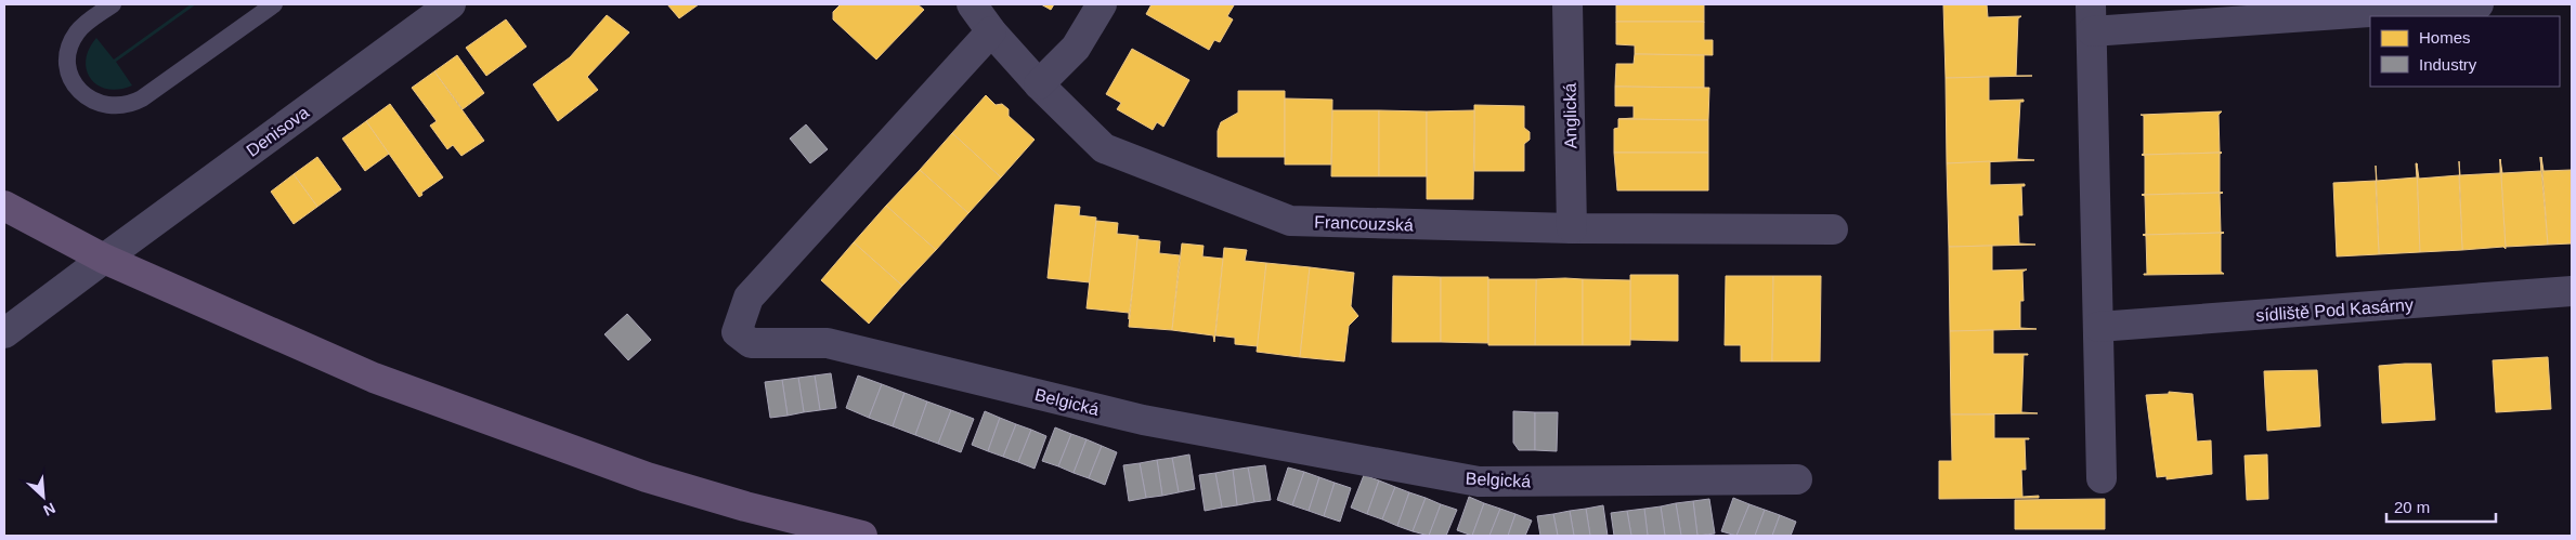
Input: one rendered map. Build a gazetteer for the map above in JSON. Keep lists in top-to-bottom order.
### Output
{
  "streets": {
    "street": [
      "Anglická",
      "Denisova",
      "Francouzská",
      "sídliště Pod Kasárny",
      "Belgická"
    ]
  },
  "crossings": [
    ["Anglická", "Francouzská"],
    ["Francouzská", "Belgická"]
  ],
  "legend": ["Homes", "Industry"],
  "scale_bar": "20 m",
  "north": "bottom right"
}
